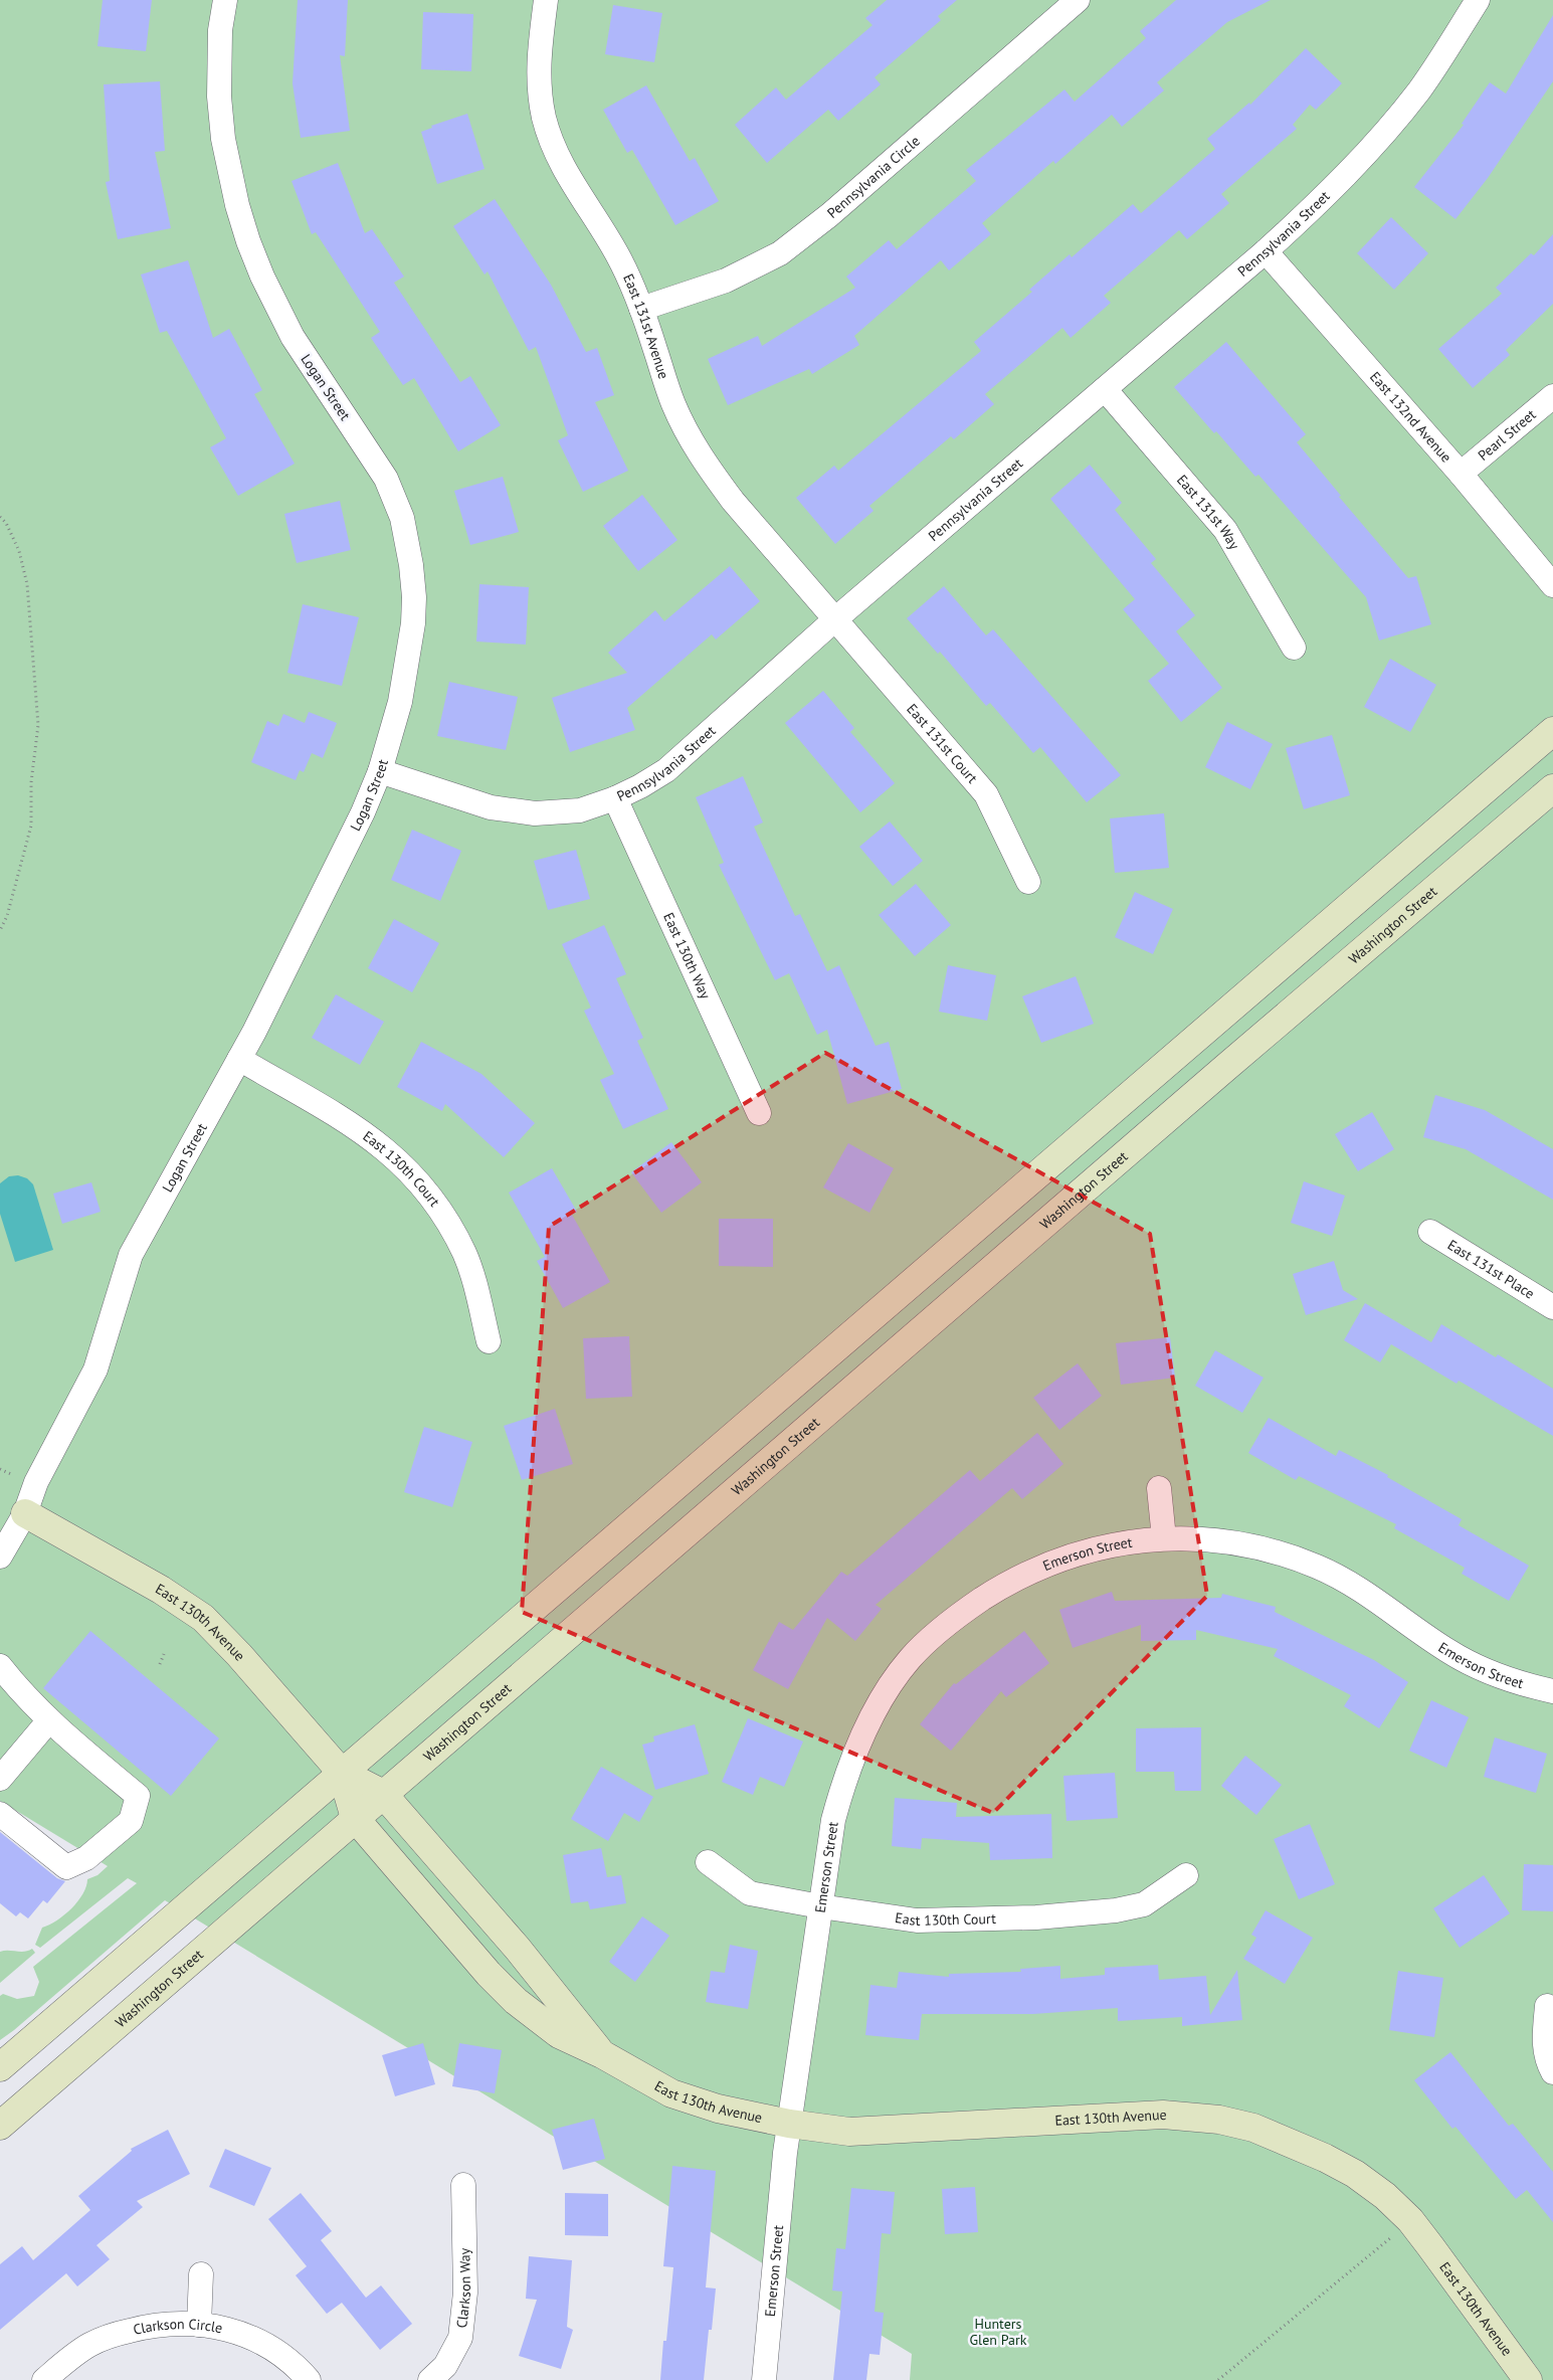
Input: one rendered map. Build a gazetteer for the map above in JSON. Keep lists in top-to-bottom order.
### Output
{
  "streets": {
    "main road": ["Washington Street", "East 130th Avenue"],
    "street": [
      "Pennsylvania Circle",
      "Pennsylvania Street",
      "East 131st Avenue",
      "Logan Street",
      "East 132nd Avenue",
      "Pearl Street",
      "East 131st Way",
      "East 131st Court",
      "East 130th Way",
      "East 130th Court",
      "East 131st Place",
      "Emerson Street",
      "Clarkson Way",
      "Clarkson Circle"
    ]
  },
  "crossings": [
    ["Pennsylvania Circle", "East 131st Avenue"],
    ["Pennsylvania Street", "East 131st Avenue"],
    ["Pennsylvania Street", "Logan Street"],
    ["Pennsylvania Street", "East 132nd Avenue"],
    ["Pennsylvania Street", "East 131st Way"],
    ["Pennsylvania Street", "East 131st Court"],
    ["Pennsylvania Street", "East 130th Way"],
    ["East 131st Avenue", "East 131st Court"],
    ["Logan Street", "East 130th Court"],
    ["Logan Street", "East 130th Avenue"],
    ["East 132nd Avenue", "Pearl Street"],
    ["Washington Street", "East 130th Avenue"],
    ["East 130th Court", "Emerson Street"],
    ["Emerson Street", "East 130th Avenue"]
  ],
  "parks": ["Hunters Glen Park"]
}
